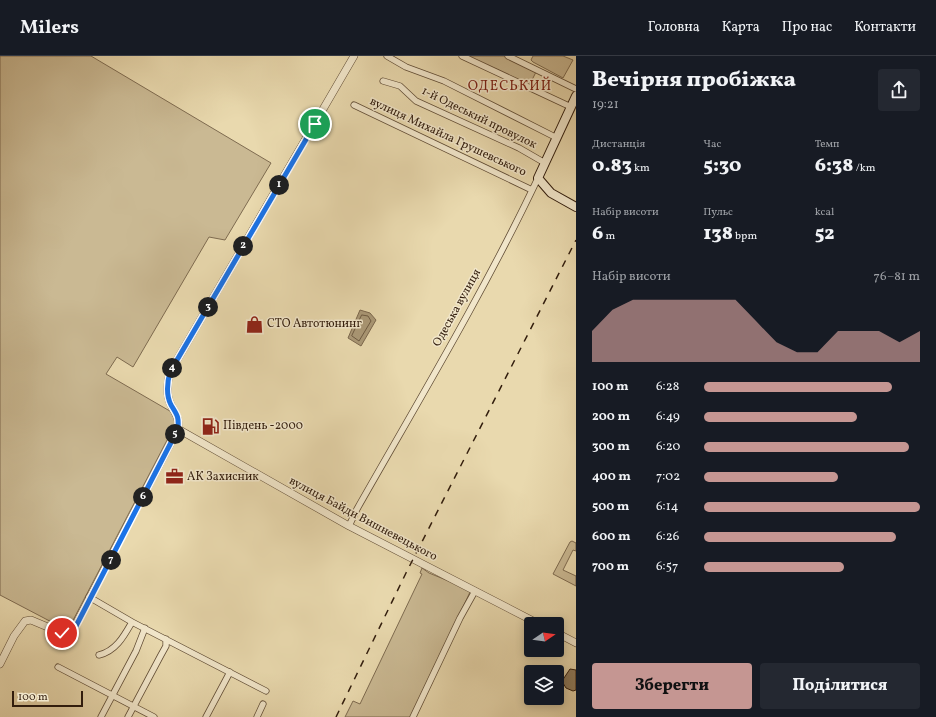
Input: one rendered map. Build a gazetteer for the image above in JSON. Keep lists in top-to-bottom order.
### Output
{
  "streets": {
    "main road": ["вулиця Михайла Грушевського", "Одеська вулиця"],
    "street": ["1-й Одеський провулок", "вулиця Байди Вишневецького"]
  },
  "crossings": [
    ["1-й Одеський провулок", "Одеська вулиця"],
    ["вулиця Михайла Грушевського", "Одеська вулиця"],
    ["Одеська вулиця", "вулиця Байди Вишневецького"]
  ],
  "districts": ["ОДЕСЬКИЙ"],
  "places": {
    "shop": ["СТО Автотюнинг"],
    "fuel station": ["Південь -2000"],
    "office": ["АК Захисник"]
  },
  "scale_bar": "100 m",
  "north": "right",
  "page": {
    "header": "Milers",
    "nav": [
      "Головна",
      "Карта",
      "Про нас",
      "Контакти"
    ],
    "heading": ["Вечірня пробіжка", "19:21"],
    "stats": [
      ["Дистанція", "0.83 km"],
      ["Час", "5:30"],
      ["Темп", "6:38 /km"],
      ["Набір висоти", "6 m"],
      ["Пульс", "138 bpm"],
      ["kcal", "52"]
    ],
    "pins": [
      "1",
      "2",
      "3",
      "4",
      "5",
      "6",
      "7"
    ],
    "chart": ["Набір висоти", "76–81 m"],
    "list": [
      {
        "name": "100 m",
        "note": "6:28"
      },
      {
        "name": "200 m",
        "note": "6:49"
      },
      {
        "name": "300 m",
        "note": "6:20"
      },
      {
        "name": "400 m",
        "note": "7:02"
      },
      {
        "name": "500 m",
        "note": "6:14"
      },
      {
        "name": "600 m",
        "note": "6:26"
      },
      {
        "name": "700 m",
        "note": "6:57"
      }
    ],
    "buttons": ["Зберегти", "Поділитися"],
    "scale": "100 m"
  }
}
